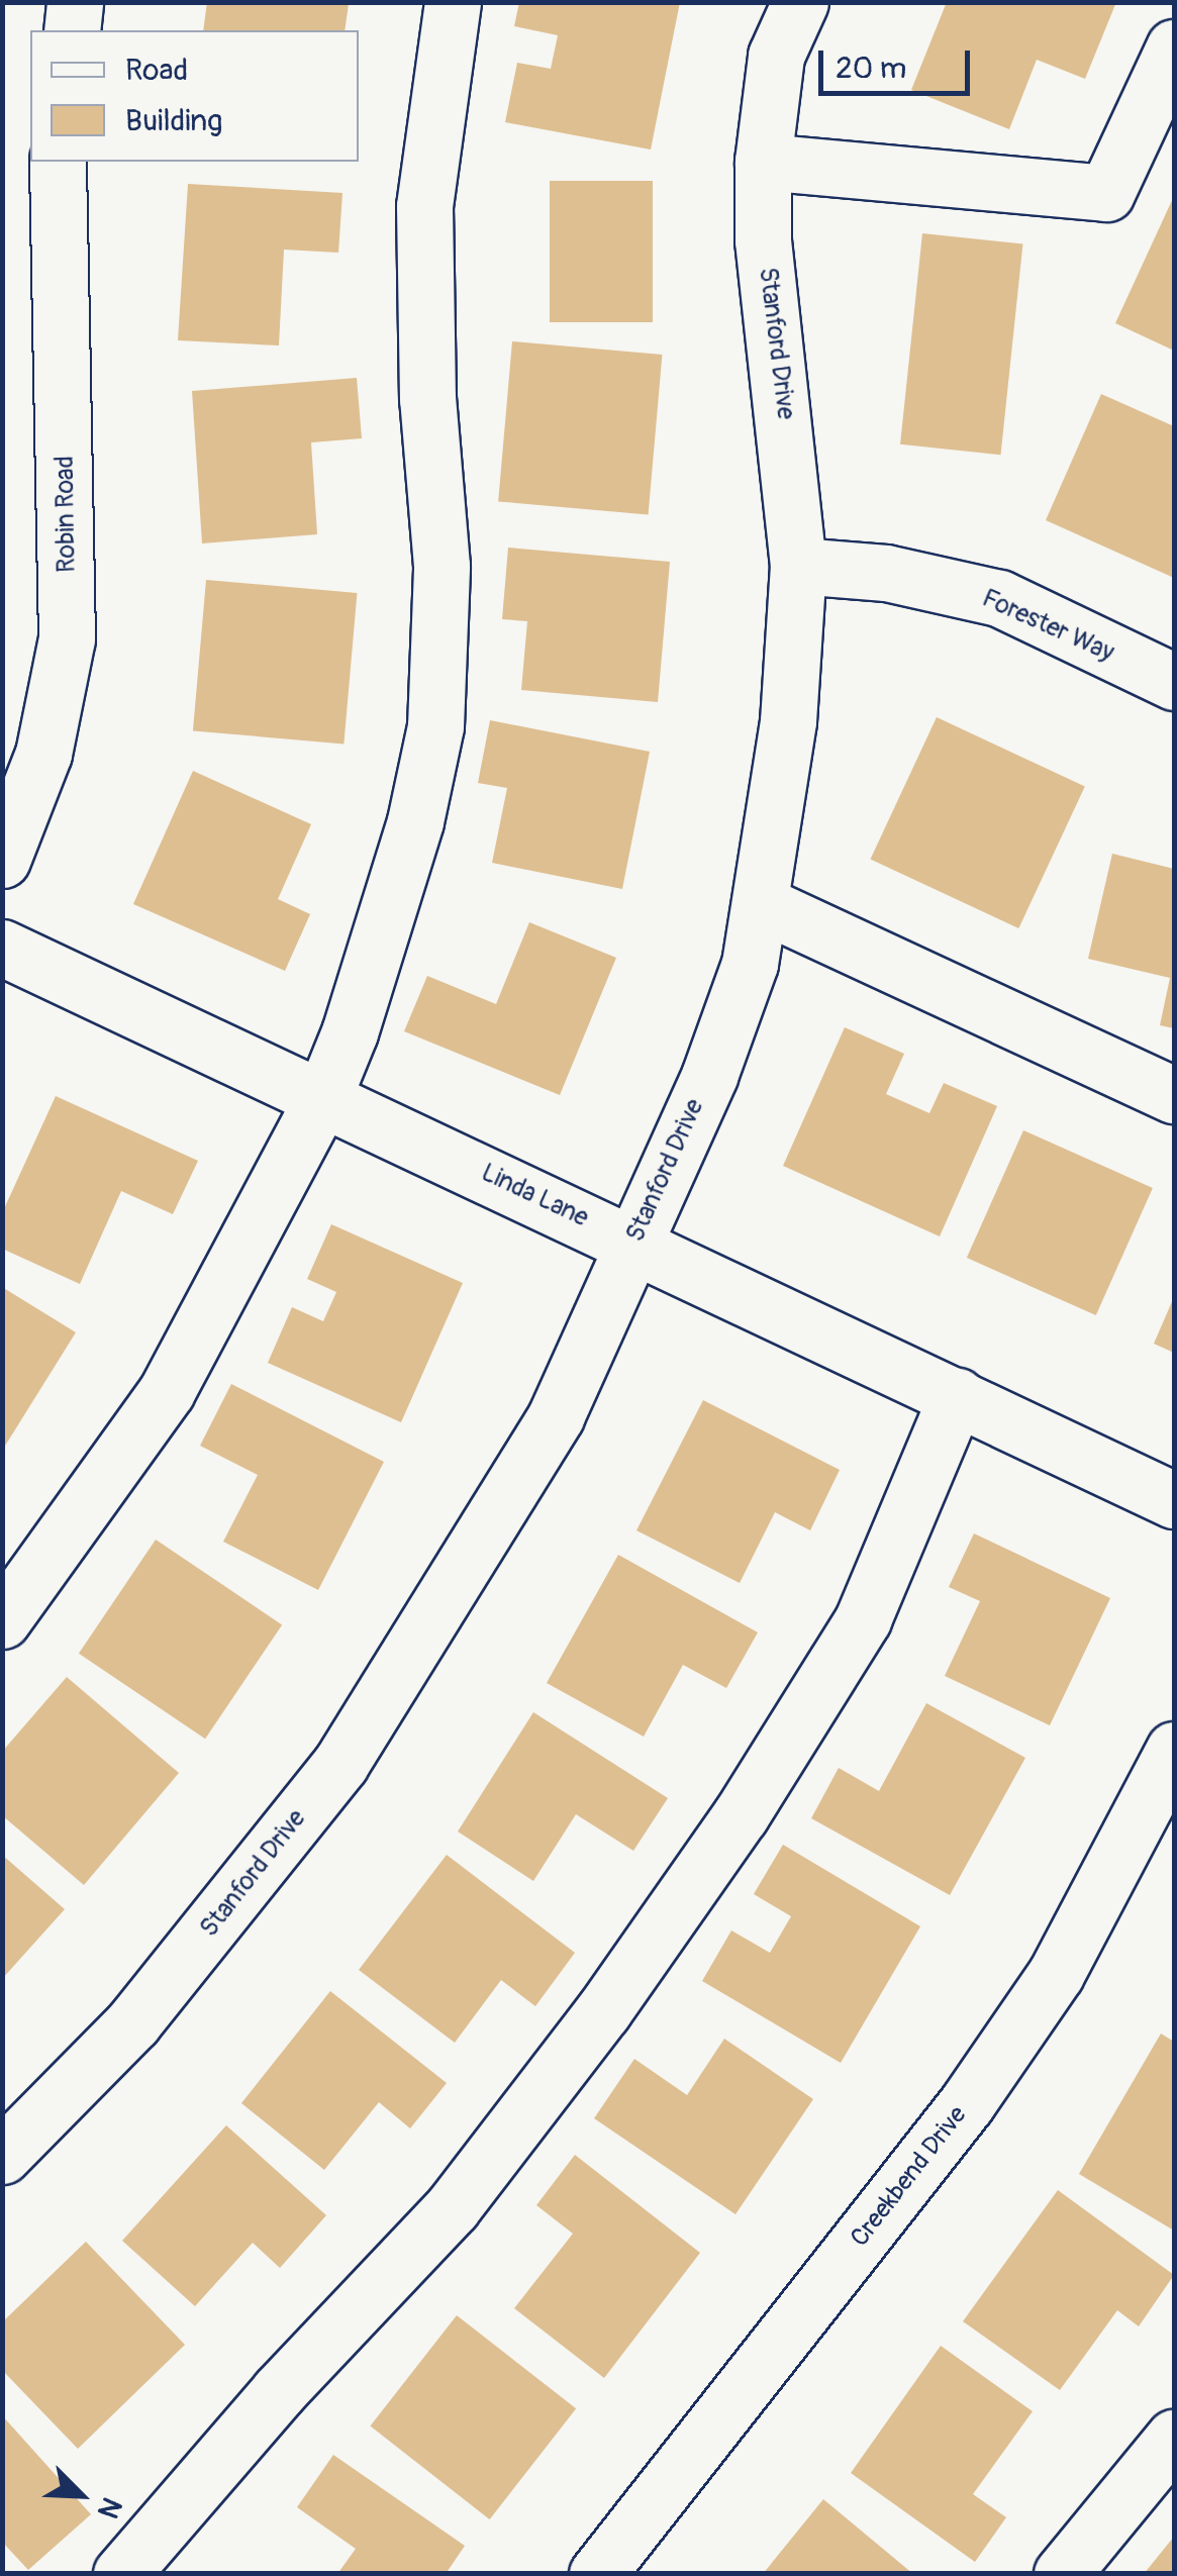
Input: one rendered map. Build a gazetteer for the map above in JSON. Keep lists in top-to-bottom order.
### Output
{
  "streets": {
    "street": [
      "Stanford Drive",
      "Robin Road",
      "Forester Way",
      "Linda Lane",
      "Creekbend Drive"
    ]
  },
  "crossings": [
    ["Stanford Drive", "Forester Way"],
    ["Stanford Drive", "Linda Lane"]
  ],
  "legend": ["Road", "Building"],
  "scale_bar": "20 m",
  "north": "bottom right"
}
